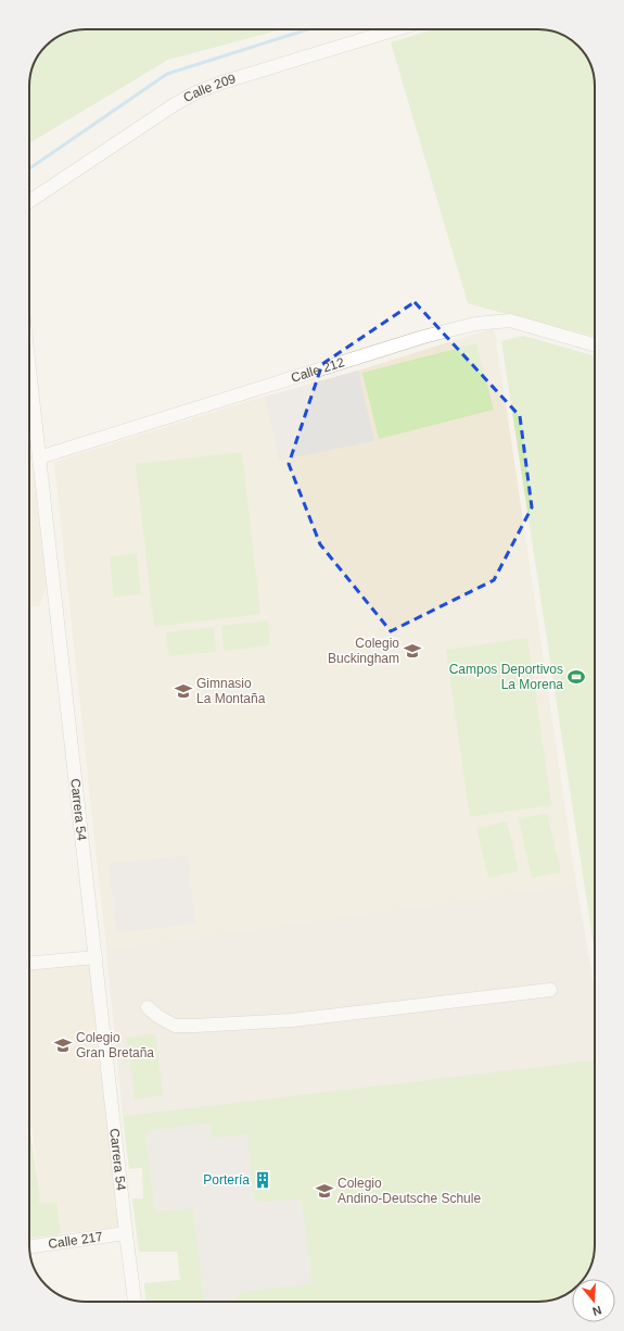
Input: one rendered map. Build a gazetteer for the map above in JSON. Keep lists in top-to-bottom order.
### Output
{
  "streets": {
    "street": [
      "Calle 209",
      "Calle 212",
      "Carrera 54",
      "Calle 217"
    ]
  },
  "crossings": [
    ["Calle 212", "Carrera 54"],
    ["Carrera 54", "Calle 217"]
  ],
  "places": {
    "school or university": [
      "Colegio Buckingham",
      "Gimnasio La Montaña",
      "Colegio Gran Bretaña",
      "Colegio Andino-Deutsche Schule"
    ],
    "sports": ["Campos Deportivos La Morena"],
    "building": ["Portería"]
  },
  "north": "bottom"
}
